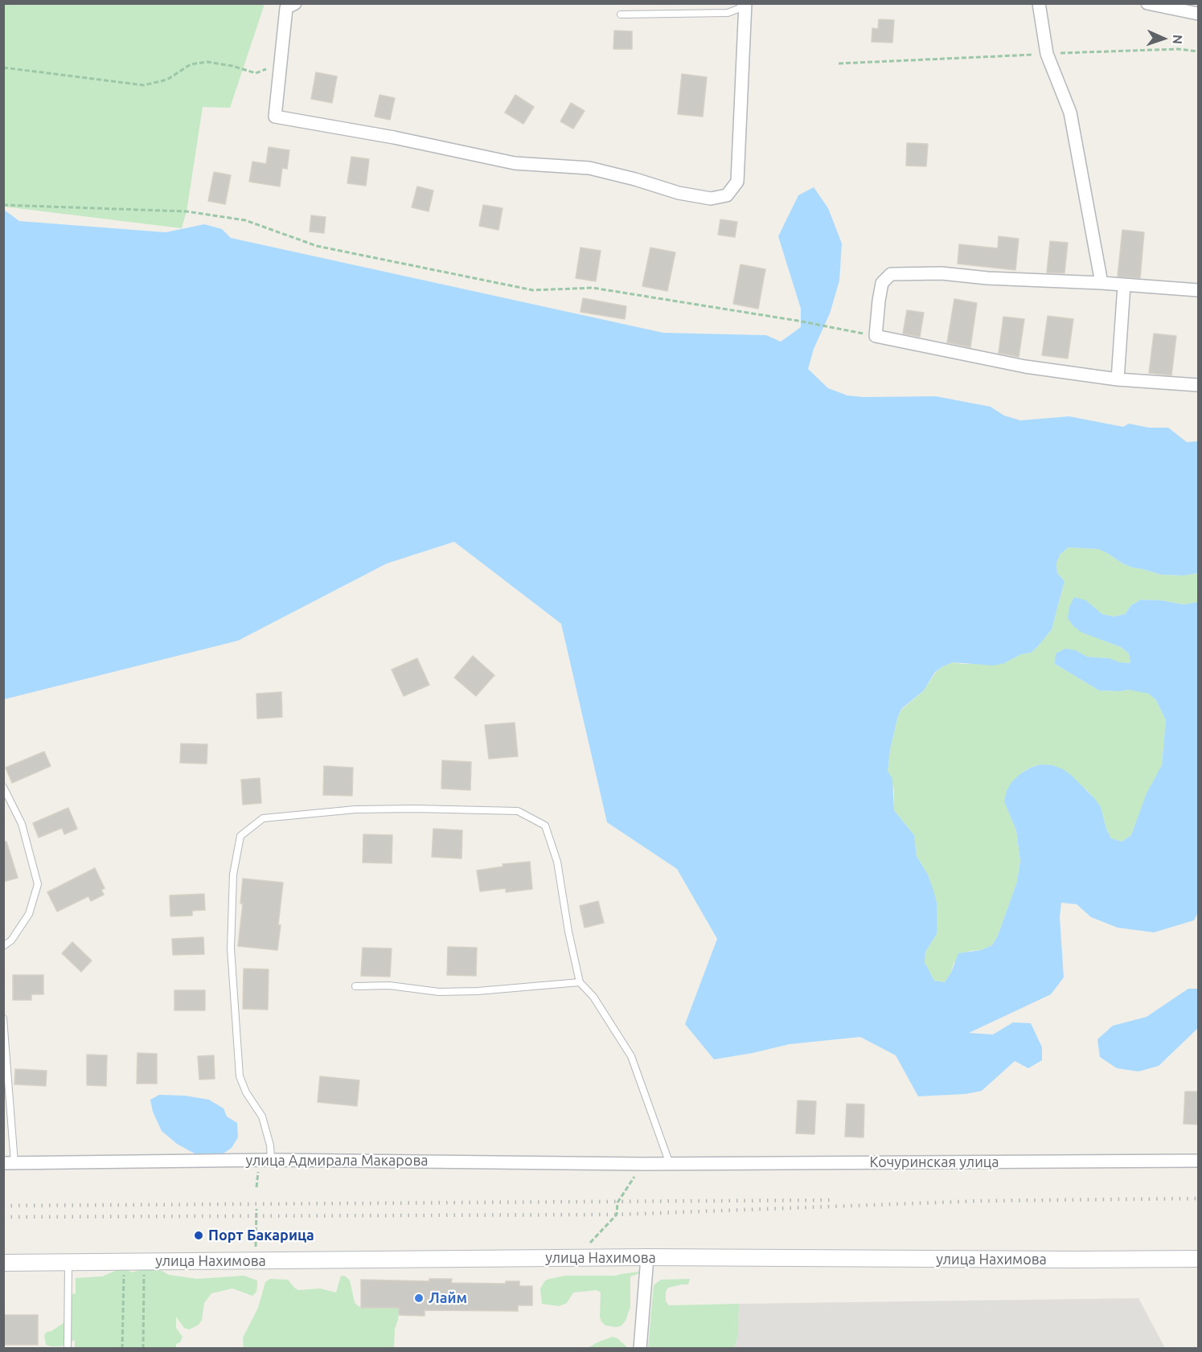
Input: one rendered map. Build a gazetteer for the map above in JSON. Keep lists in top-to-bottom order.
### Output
{
  "streets": {
    "main road": ["улица Нахимова"],
    "street": ["улица Адмирала Макарова", "Кочуринская улица"]
  },
  "crossings": [
    ["улица Адмирала Макарова", "Кочуринская улица"]
  ],
  "places": ["Порт Бакарица", "Лайм"],
  "north": "right"
}
